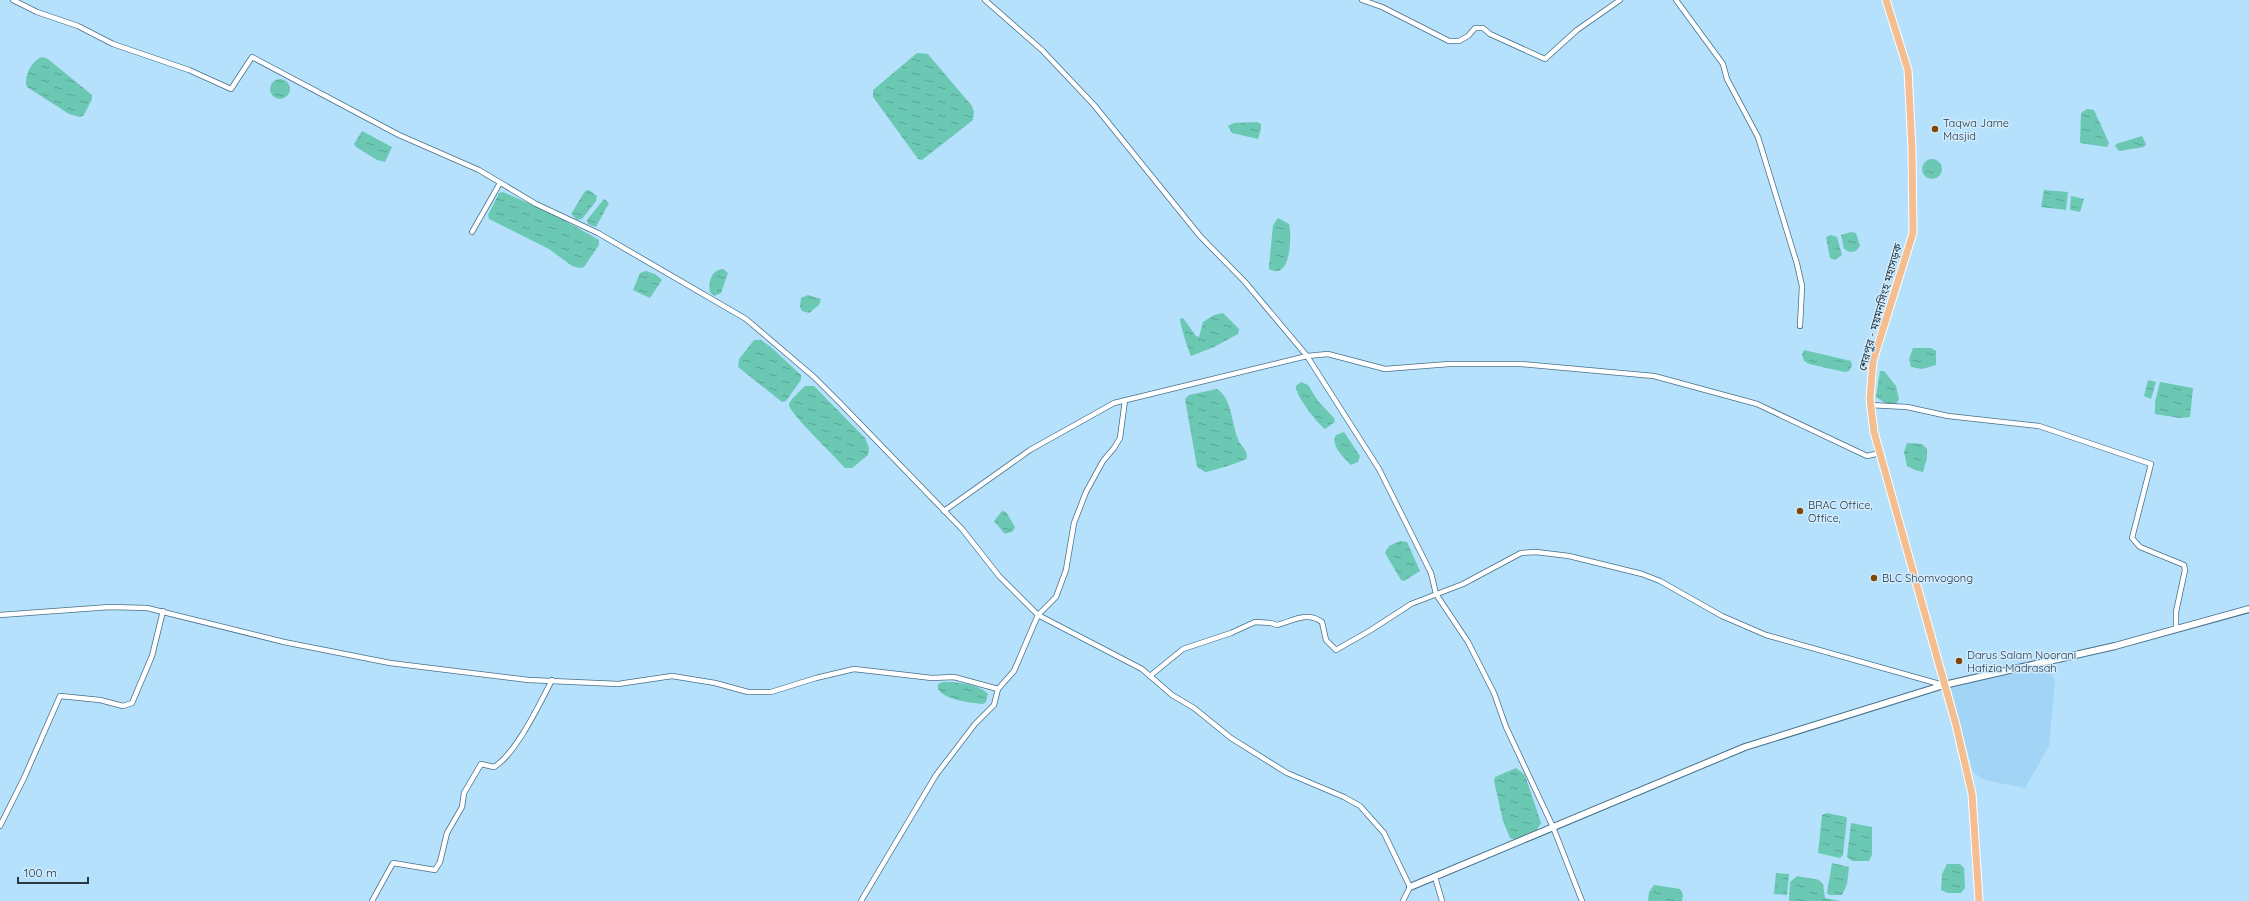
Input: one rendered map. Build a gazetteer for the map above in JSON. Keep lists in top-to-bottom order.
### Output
{
  "streets": {
    "main road": ["শেরপুর - ময়মনসিংহ মহাসড়ক"]
  },
  "places": [
    "Taqwa Jame Masjid",
    "BRAC Office, Office,",
    "BLC Shomvogong",
    "Darus Salam Noorani Hafizia Madrasah"
  ],
  "scale_bar": "100 m"
}
